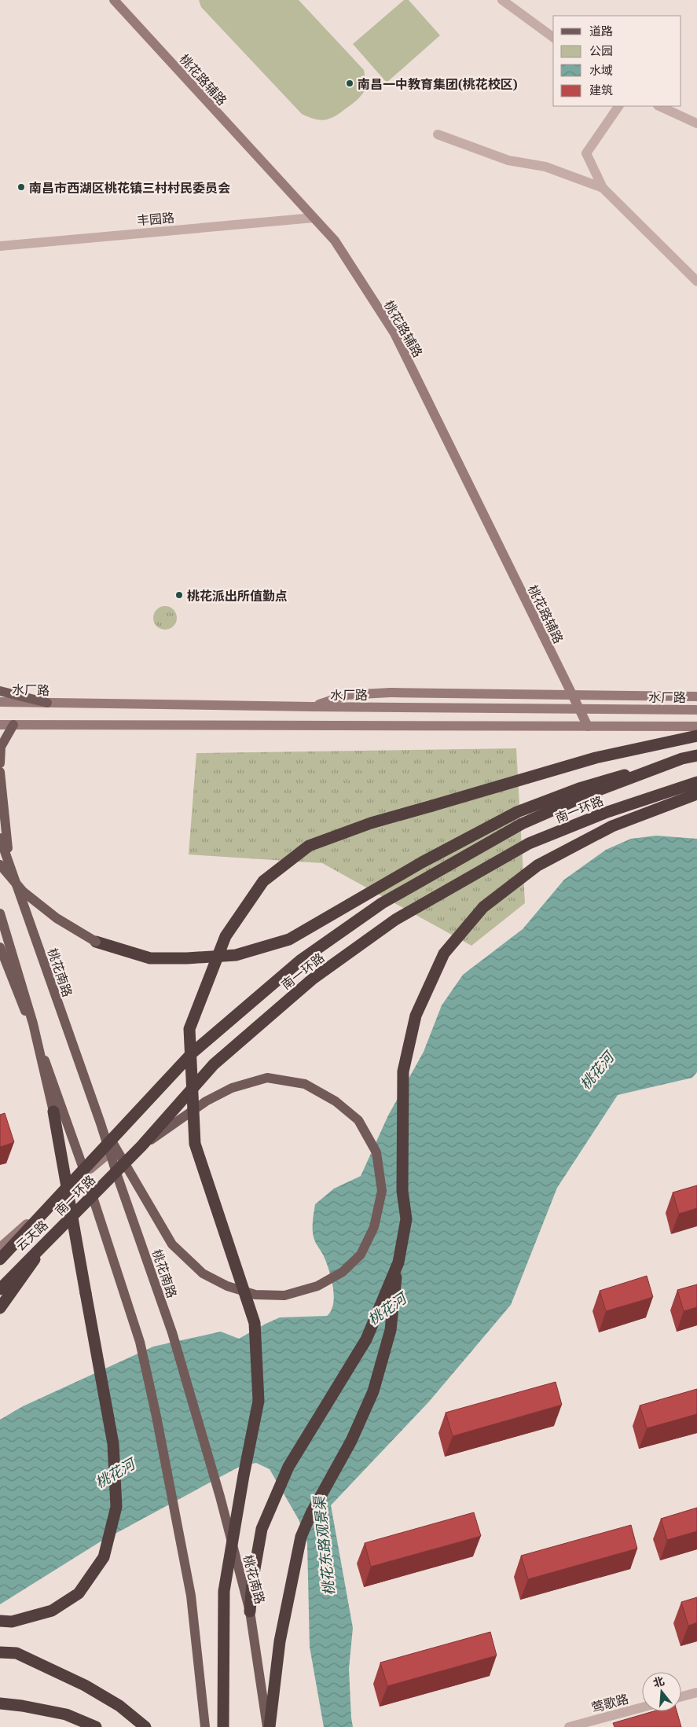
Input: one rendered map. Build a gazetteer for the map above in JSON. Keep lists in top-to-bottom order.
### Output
{
  "streets": {
    "highway": ["南一环路"],
    "main road": ["桃花南路"],
    "street": [
      "桃花路辅路",
      "丰园路",
      "水厂路",
      "云天路",
      "莺歌路"
    ]
  },
  "crossings": [
    ["桃花路辅路", "丰园路"],
    ["桃花路辅路", "水厂路"],
    ["桃花南路", "云天路"]
  ],
  "water": ["桃花河", "桃花东路观景渠"],
  "places": ["南昌一中教育集团(桃花校区)", "南昌市西湖区桃花镇三村村民委员会", "桃花派出所值勤点"],
  "legend": [
    "道路",
    "公园",
    "水域",
    "建筑"
  ],
  "north": "top"
}
